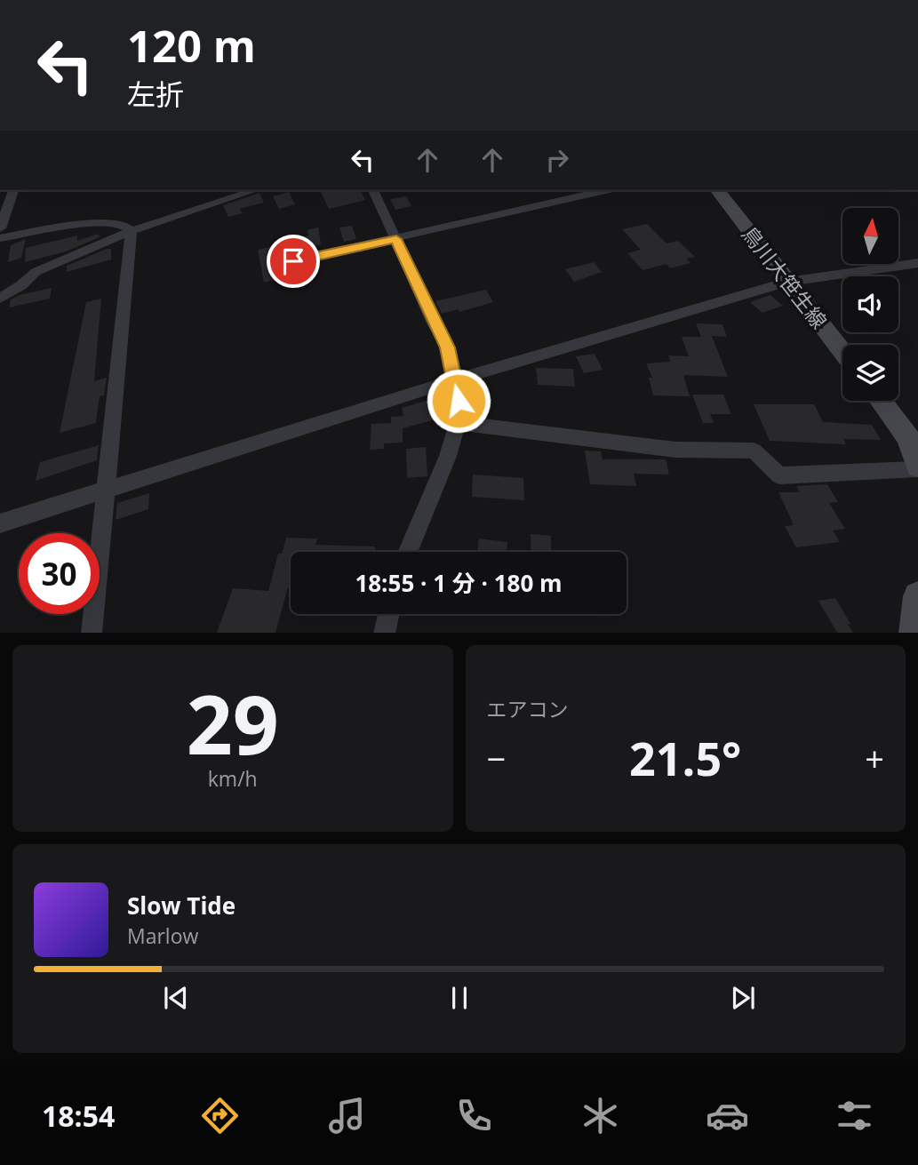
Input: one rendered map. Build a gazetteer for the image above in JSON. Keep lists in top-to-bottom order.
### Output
{
  "streets": {
    "street": ["鳥川大笹生線"]
  },
  "north": "top",
  "page": {
    "turn": ["120 m", "左折"],
    "limit": "30",
    "trip": "18:55 · 1 分 · 180 m",
    "tile": [
      ["29", "km/h"],
      "エアコン"
    ],
    "heat": ["−", "21.5°", "+"],
    "song": ["Slow Tide", "Marlow"],
    "tabs": "18:54"
  }
}
